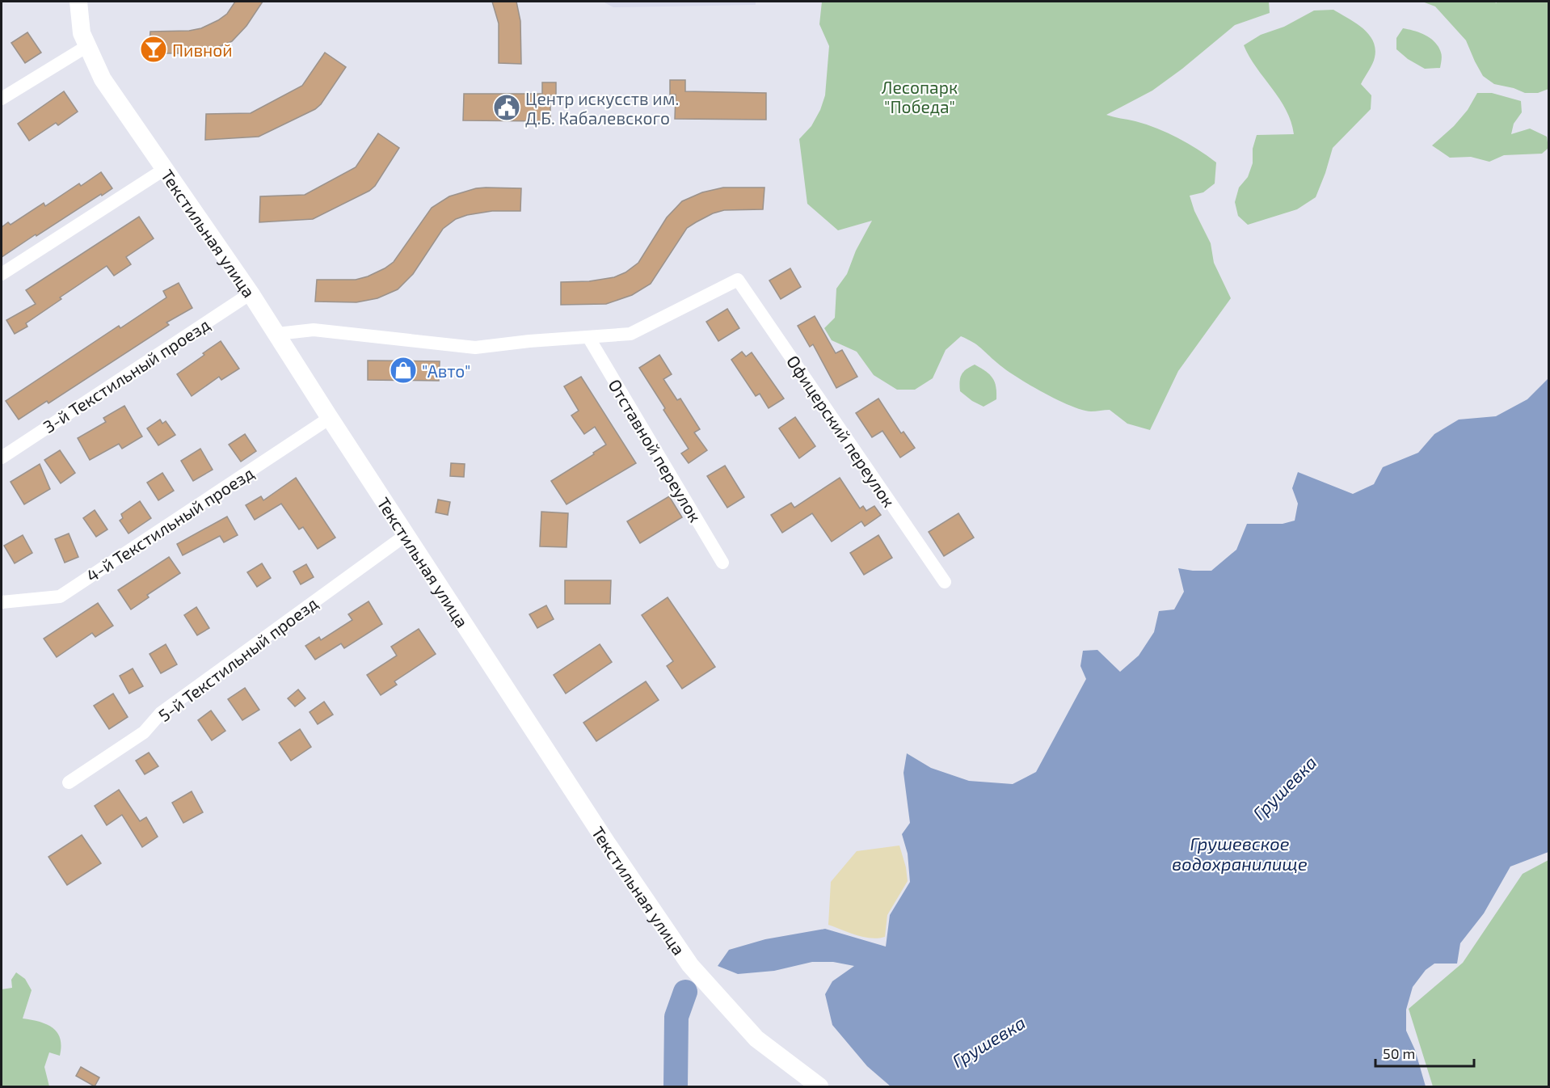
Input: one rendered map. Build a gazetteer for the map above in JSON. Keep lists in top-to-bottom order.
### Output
{
  "streets": {
    "main road": ["Текстильная улица"],
    "street": [
      "3-й Текстильный проезд",
      "Офицерский переулок",
      "Отставной переулок",
      "4-й Текстильный проезд",
      "5-й Текстильный проезд"
    ]
  },
  "crossings": [
    ["Текстильная улица", "3-й Текстильный проезд"],
    ["Текстильная улица", "4-й Текстильный проезд"],
    ["Текстильная улица", "5-й Текстильный проезд"],
    ["Офицерский переулок", "Отставной переулок"]
  ],
  "water": ["Грушевка", "Грушевское водохранилище"],
  "parks": ["Лесопарк \"Победа\""],
  "places": {
    "bar": ["Пивной"],
    "public building": ["Центр искусств им. Д.Б. Кабалевского"],
    "shop": ["\"Авто\""]
  },
  "scale_bar": "50 m"
}
